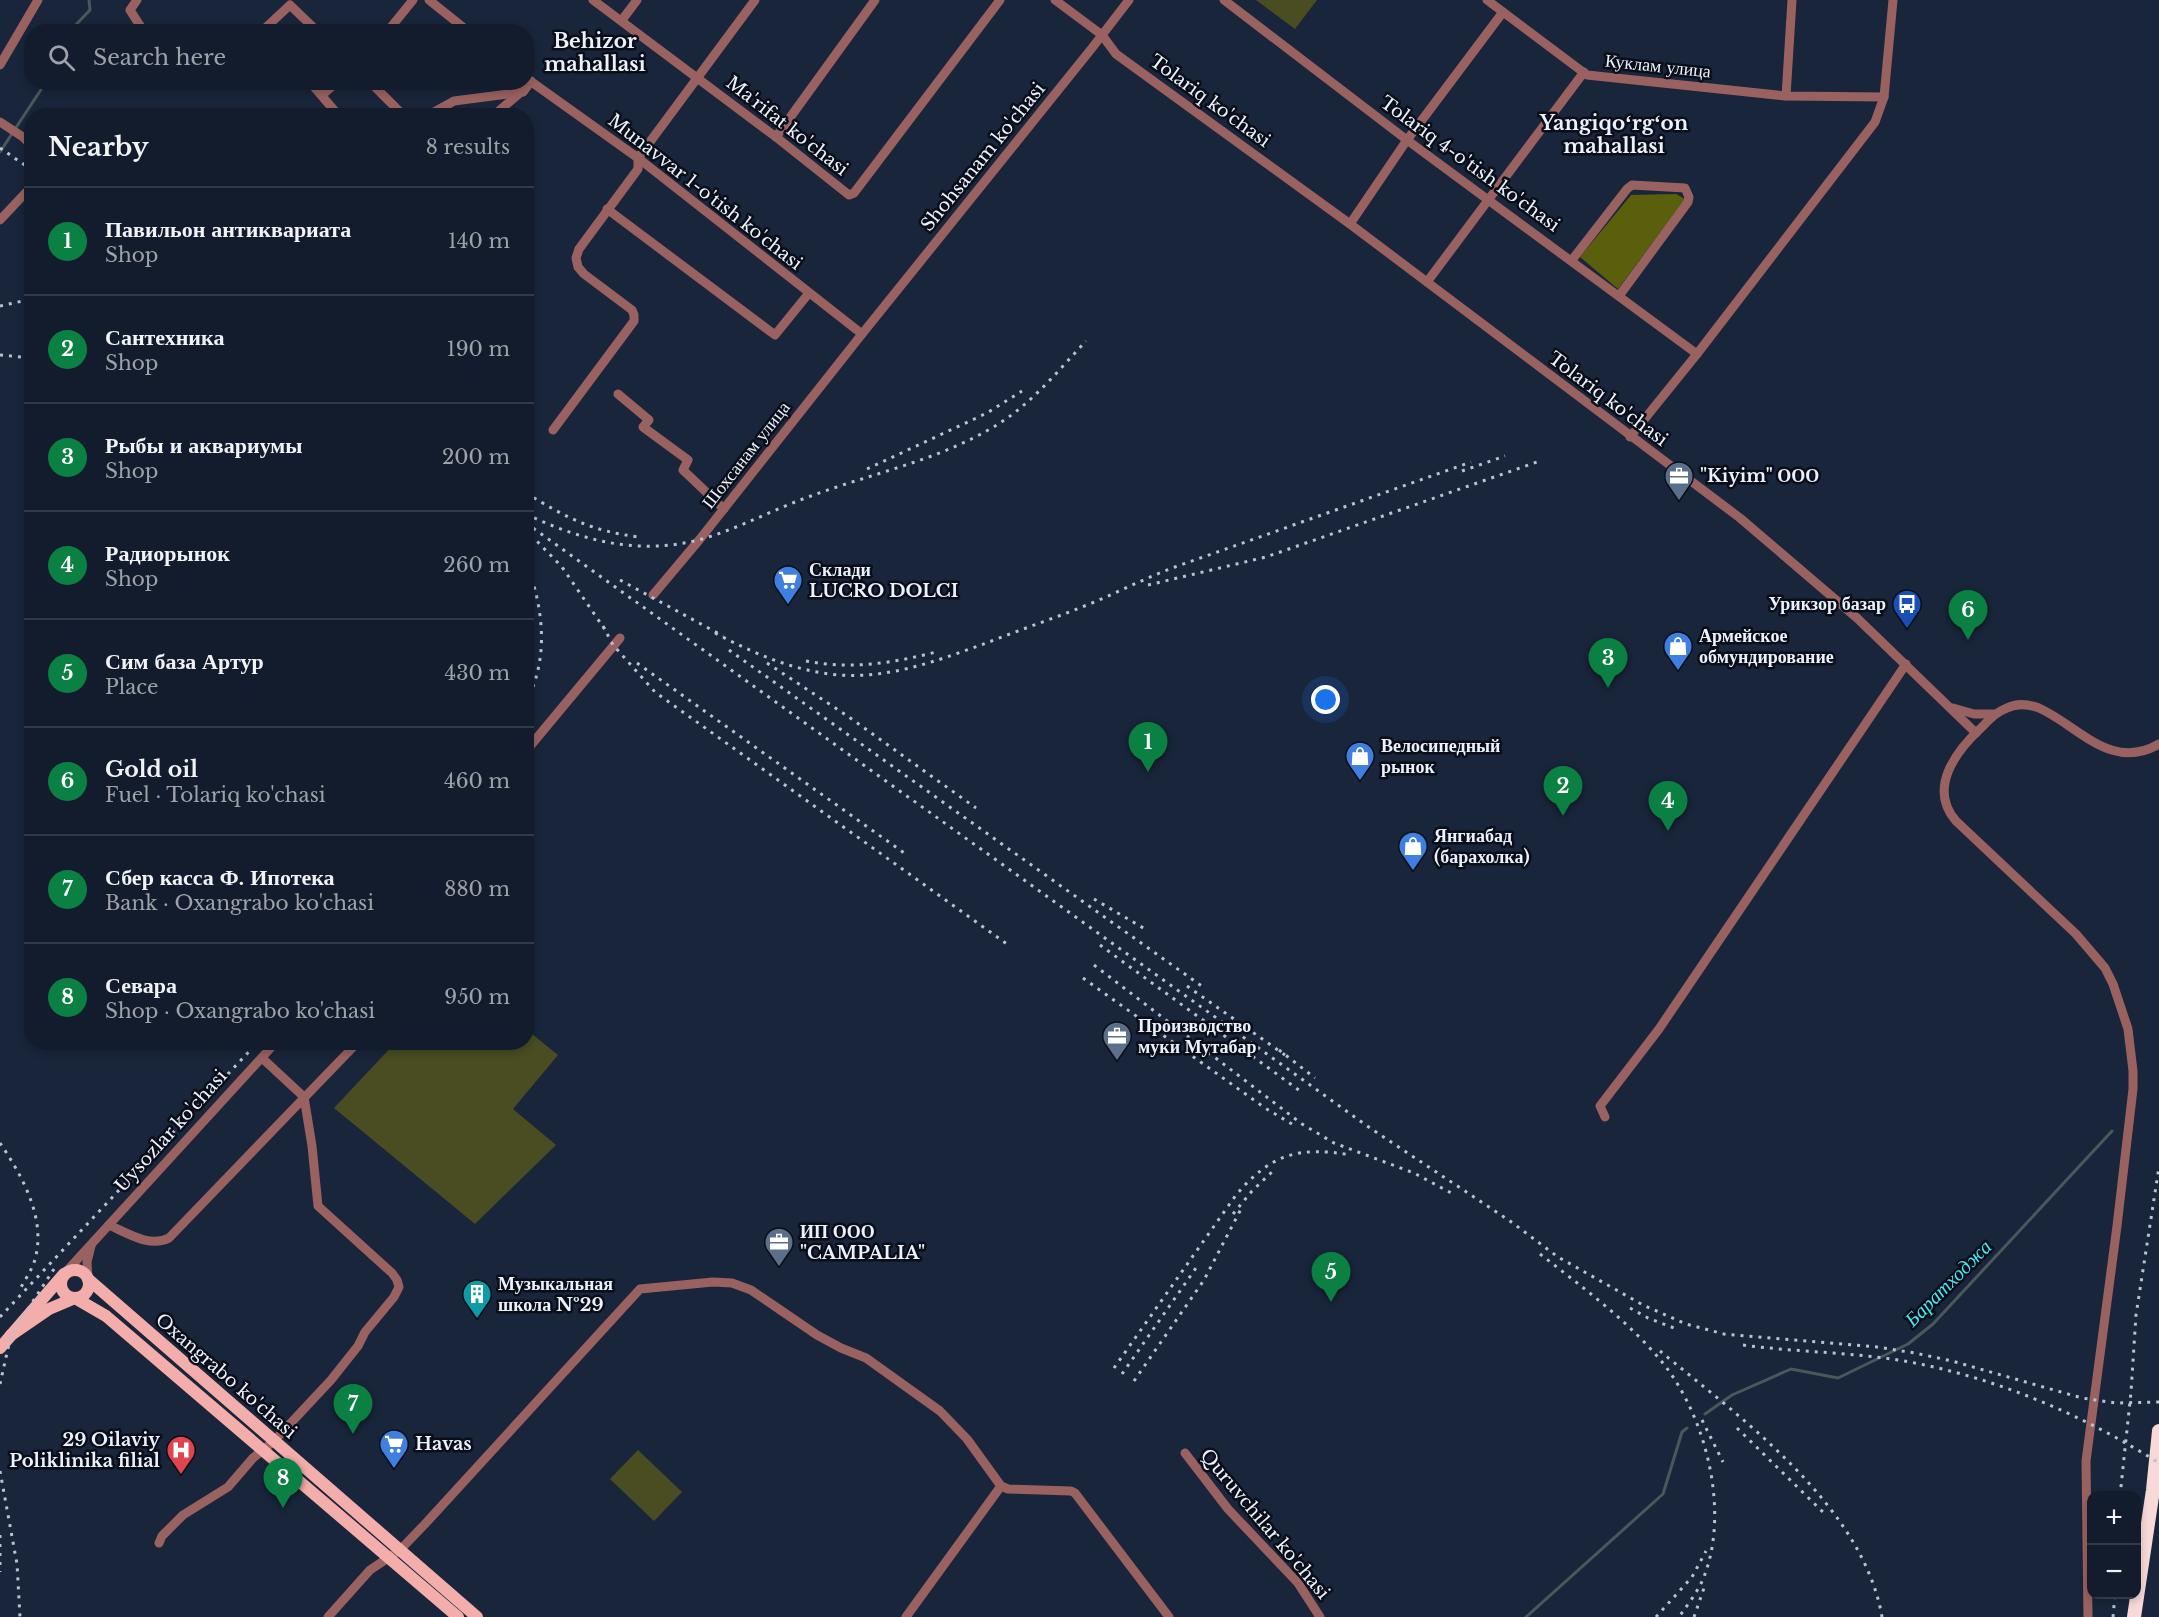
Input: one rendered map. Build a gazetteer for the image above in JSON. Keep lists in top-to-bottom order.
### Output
{
  "streets": {
    "main road": ["Uysozlar ko'chasi", "Oxangrabo ko'chasi"],
    "street": [
      "Куклам улица",
      "Tolariq ko'chasi",
      "Ma'rifat ko'chasi",
      "Shohsanam ko'chasi",
      "Tolariq 4-o'tish ko'chasi",
      "Munavvar 1-o'tish ko'chasi",
      "Шохсанам улица",
      "Quruvchilar ko'chasi"
    ]
  },
  "crossings": [
    ["Куклам улица", "Tolariq ko'chasi"],
    ["Куклам улица", "Tolariq 4-o'tish ko'chasi"],
    ["Tolariq ko'chasi", "Shohsanam ko'chasi"],
    ["Shohsanam ko'chasi", "Munavvar 1-o'tish ko'chasi"],
    ["Shohsanam ko'chasi", "Шохсанам улица"],
    ["Munavvar 1-o'tish ko'chasi", "Шохсанам улица"],
    ["Uysozlar ko'chasi", "Oxangrabo ko'chasi"]
  ],
  "districts": ["Behizor mahallasi", "Yangiqoʻrgʻon mahallasi"],
  "water": ["Баратходжа"],
  "places": {
    "office": ["\"Kiyim\" ООО", "Производство муки Мутабар", "ИП ООО \"CAMPALIA\""],
    "supermarket": ["Склади LUCRO DOLCI", "Havas"],
    "bus stop": ["Урикзор базар"],
    "shop": ["Армейское обмундирование", "Велосипедный рынок", "Янгиабад (барахолка)"],
    "building": ["Музыкальная школа №29"],
    "hospital": ["29 Oilaviy Poliklinika filial"]
  },
  "page": {
    "search": "Search here",
    "heading": ["Nearby", "8 results"],
    "list": [
      {
        "mark": "1",
        "name": "Павильон антиквариата",
        "note": "Shop",
        "value": "140 m"
      },
      {
        "mark": "2",
        "name": "Сантехника",
        "note": "Shop",
        "value": "190 m"
      },
      {
        "mark": "3",
        "name": "Рыбы и аквариумы",
        "note": "Shop",
        "value": "200 m"
      },
      {
        "mark": "4",
        "name": "Радиорынок",
        "note": "Shop",
        "value": "260 m"
      },
      {
        "mark": "5",
        "name": "Сим база Артур",
        "note": "Place",
        "value": "430 m"
      },
      {
        "mark": "6",
        "name": "Gold oil",
        "note": "Fuel · Tolariq ko'chasi",
        "value": "460 m"
      },
      {
        "mark": "7",
        "name": "Сбер касса Ф. Ипотека",
        "note": "Bank · Oxangrabo ko'chasi",
        "value": "880 m"
      },
      {
        "mark": "8",
        "name": "Севара",
        "note": "Shop · Oxangrabo ko'chasi",
        "value": "950 m"
      }
    ],
    "pins": [
      "6",
      "3",
      "1",
      "2",
      "4",
      "5",
      "7",
      "8"
    ],
    "map_buttons": ["+", "−"]
  }
}
